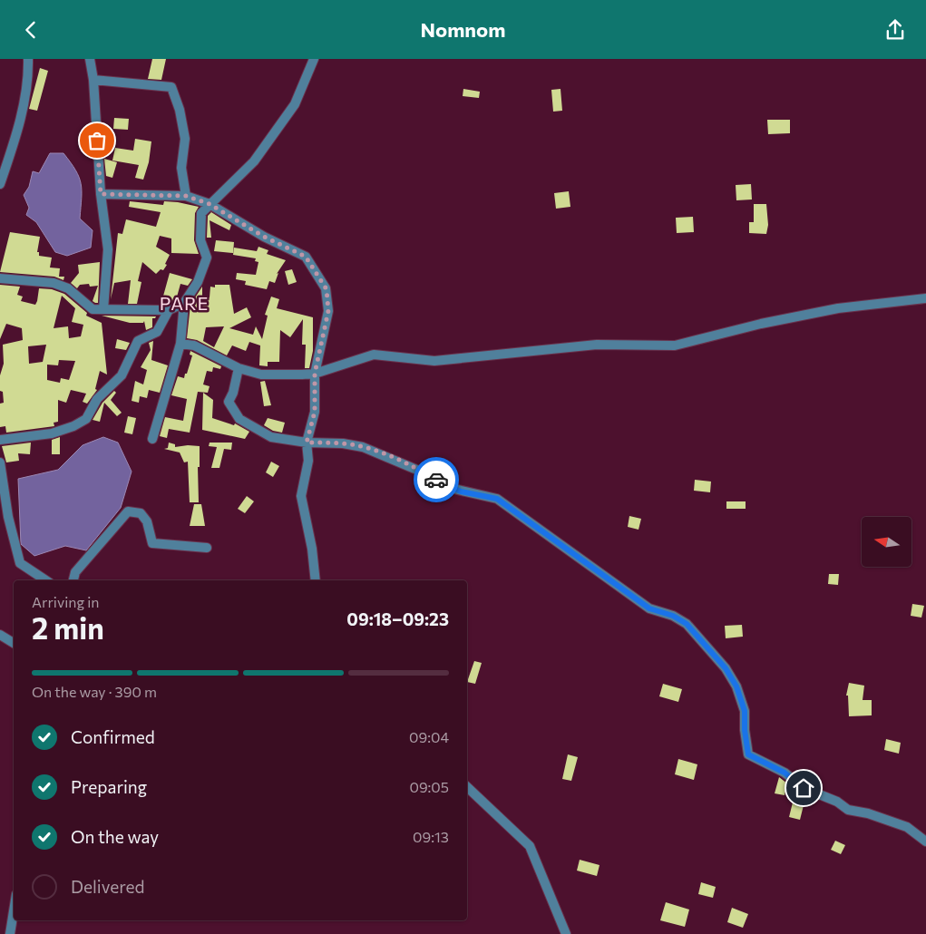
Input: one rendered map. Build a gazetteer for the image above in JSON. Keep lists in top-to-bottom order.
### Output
{
  "districts": ["PARE"],
  "north": "left",
  "page": {
    "header": "Nomnom",
    "heading": ["2 min", "Arriving in", "09:18–09:23"],
    "bar": "On the way · 390 m",
    "list": [
      ["Confirmed", "09:04"],
      ["Preparing", "09:05"],
      ["On the way", "09:13"],
      "Delivered"
    ]
  }
}
